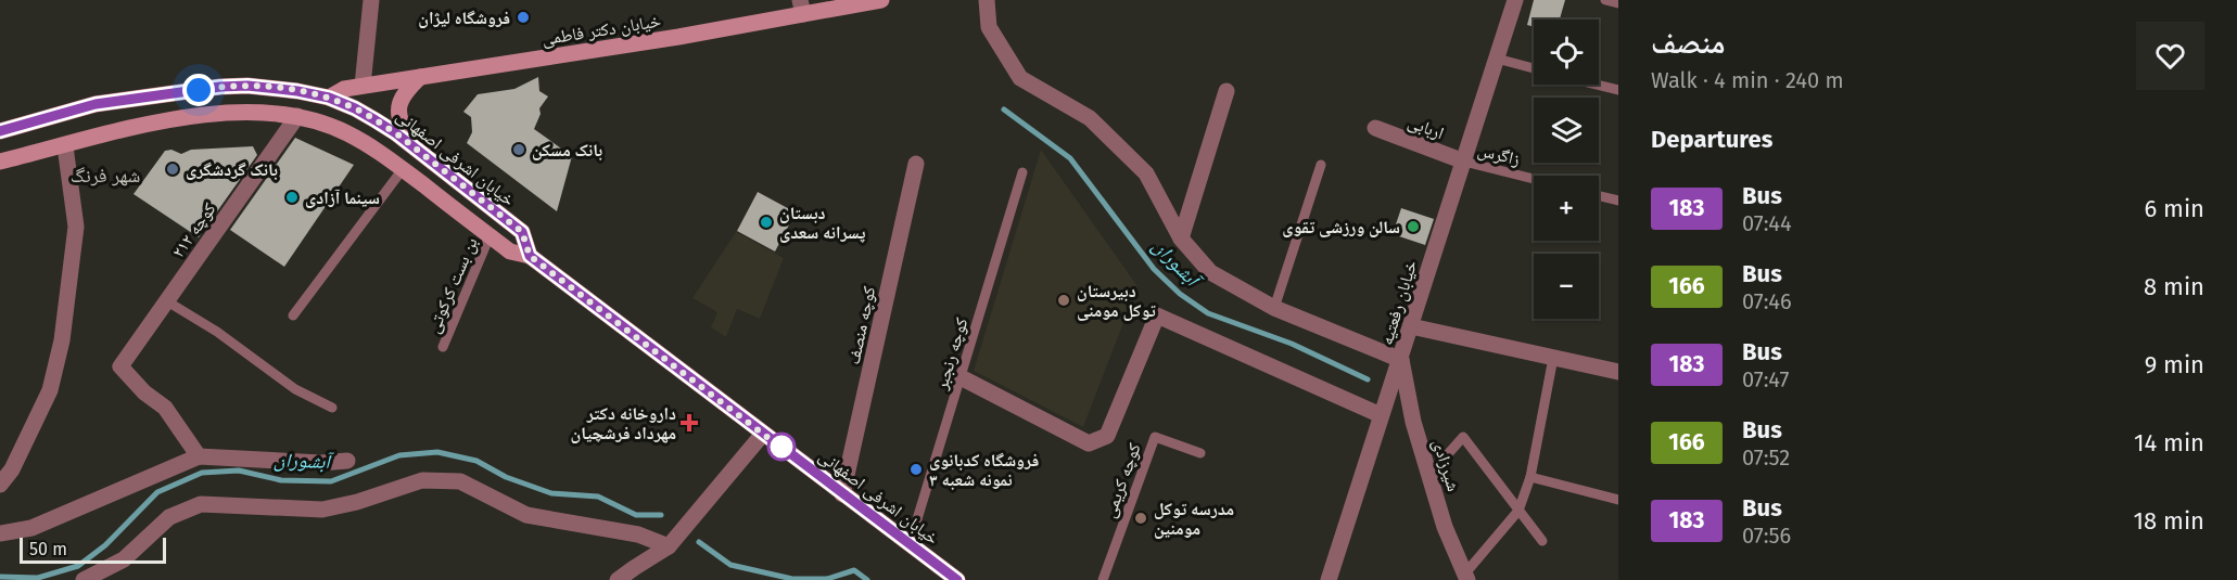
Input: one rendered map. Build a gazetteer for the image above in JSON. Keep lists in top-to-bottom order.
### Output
{
  "streets": {
    "main road": ["خیابان دکتر فاطمی", "خیابان اشرفی اصفهانی"],
    "street": [
      "اربابی",
      "کوچه ۲۱۲",
      "خیابان رفعتیه",
      "کوچه منصف",
      "شیرزادی"
    ],
    "lane": [
      "زاگرس",
      "بن بست کرکوتی",
      "کوچه رنجبر",
      "کوچه کریمی"
    ]
  },
  "crossings": [
    ["خیابان دکتر فاطمی", "خیابان اشرفی اصفهانی"],
    ["اربابی", "زاگرس"],
    ["اربابی", "خیابان رفعتیه"],
    ["زاگرس", "خیابان رفعتیه"],
    ["خیابان اشرفی اصفهانی", "کوچه ۲۱۲"],
    ["خیابان اشرفی اصفهانی", "بن بست کرکوتی"],
    ["خیابان اشرفی اصفهانی", "کوچه منصف"],
    ["خیابان اشرفی اصفهانی", "کوچه رنجبر"],
    ["خیابان رفعتیه", "شیرزادی"]
  ],
  "districts": ["شهر فرنگ"],
  "water": ["آبشوران"],
  "places": {
    "other": [
      "فروشگاه لیژان",
      "بانک مسکن",
      "بانک گردشگری",
      "سینما آزادی",
      "دبستان پسرانه سعدی",
      "سالن ورزشی تقوی",
      "دبیرستان توکل مومنی",
      "فروشگاه کدبانوی نمونه شعبه ۳",
      "مدرسه توکل مومنین"
    ],
    "health": ["داروخانه دکتر مهرداد فرشچیان"]
  },
  "lines": ["bus line 183"],
  "scale_bar": "50 m",
  "page": {
    "heading": [
      ["منصف", "Walk · 4 min · 240 m"],
      "Departures"
    ],
    "map_buttons": ["+", "−"],
    "list": [
      {
        "mark": "183",
        "name": "Bus",
        "note": "07:44",
        "value": "6 min"
      },
      {
        "mark": "166",
        "name": "Bus",
        "note": "07:46",
        "value": "8 min"
      },
      {
        "mark": "183",
        "name": "Bus",
        "note": "07:47",
        "value": "9 min"
      },
      {
        "mark": "166",
        "name": "Bus",
        "note": "07:52",
        "value": "14 min"
      },
      {
        "mark": "183",
        "name": "Bus",
        "note": "07:56",
        "value": "18 min"
      }
    ],
    "scale": "50 m"
  }
}
